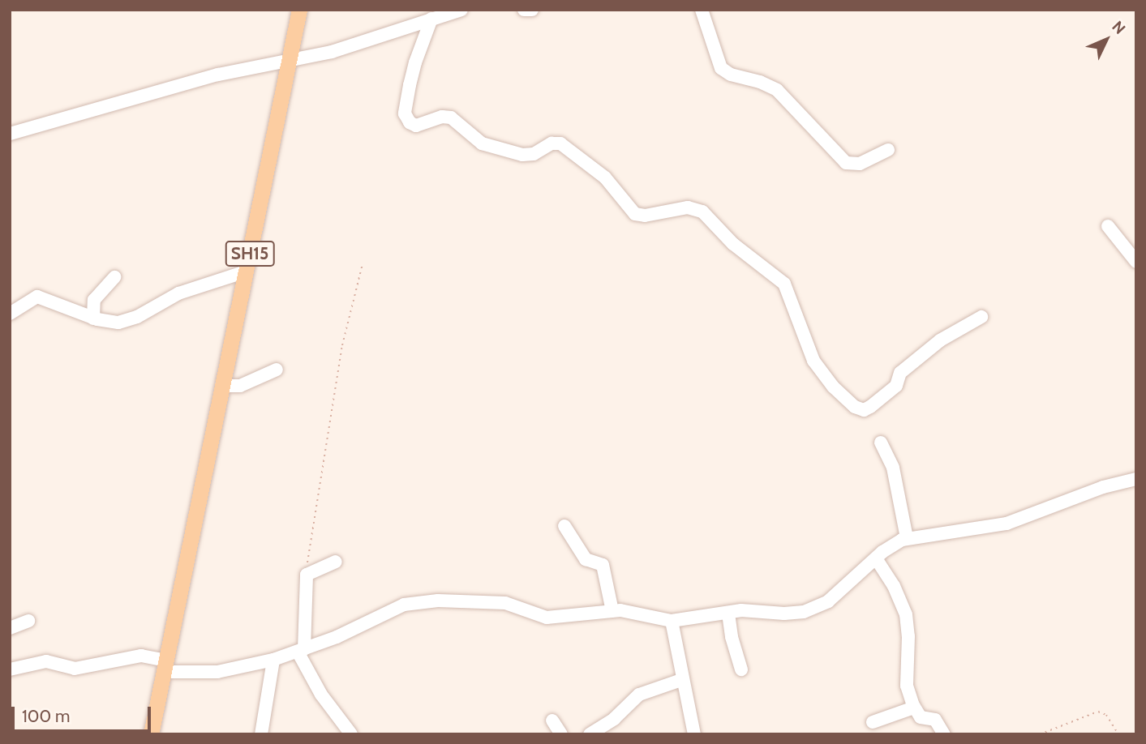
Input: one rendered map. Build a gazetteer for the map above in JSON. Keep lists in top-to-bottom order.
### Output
{
  "streets": {
    "main road": ["SH15"]
  },
  "scale_bar": "100 m",
  "north": "top right"
}
